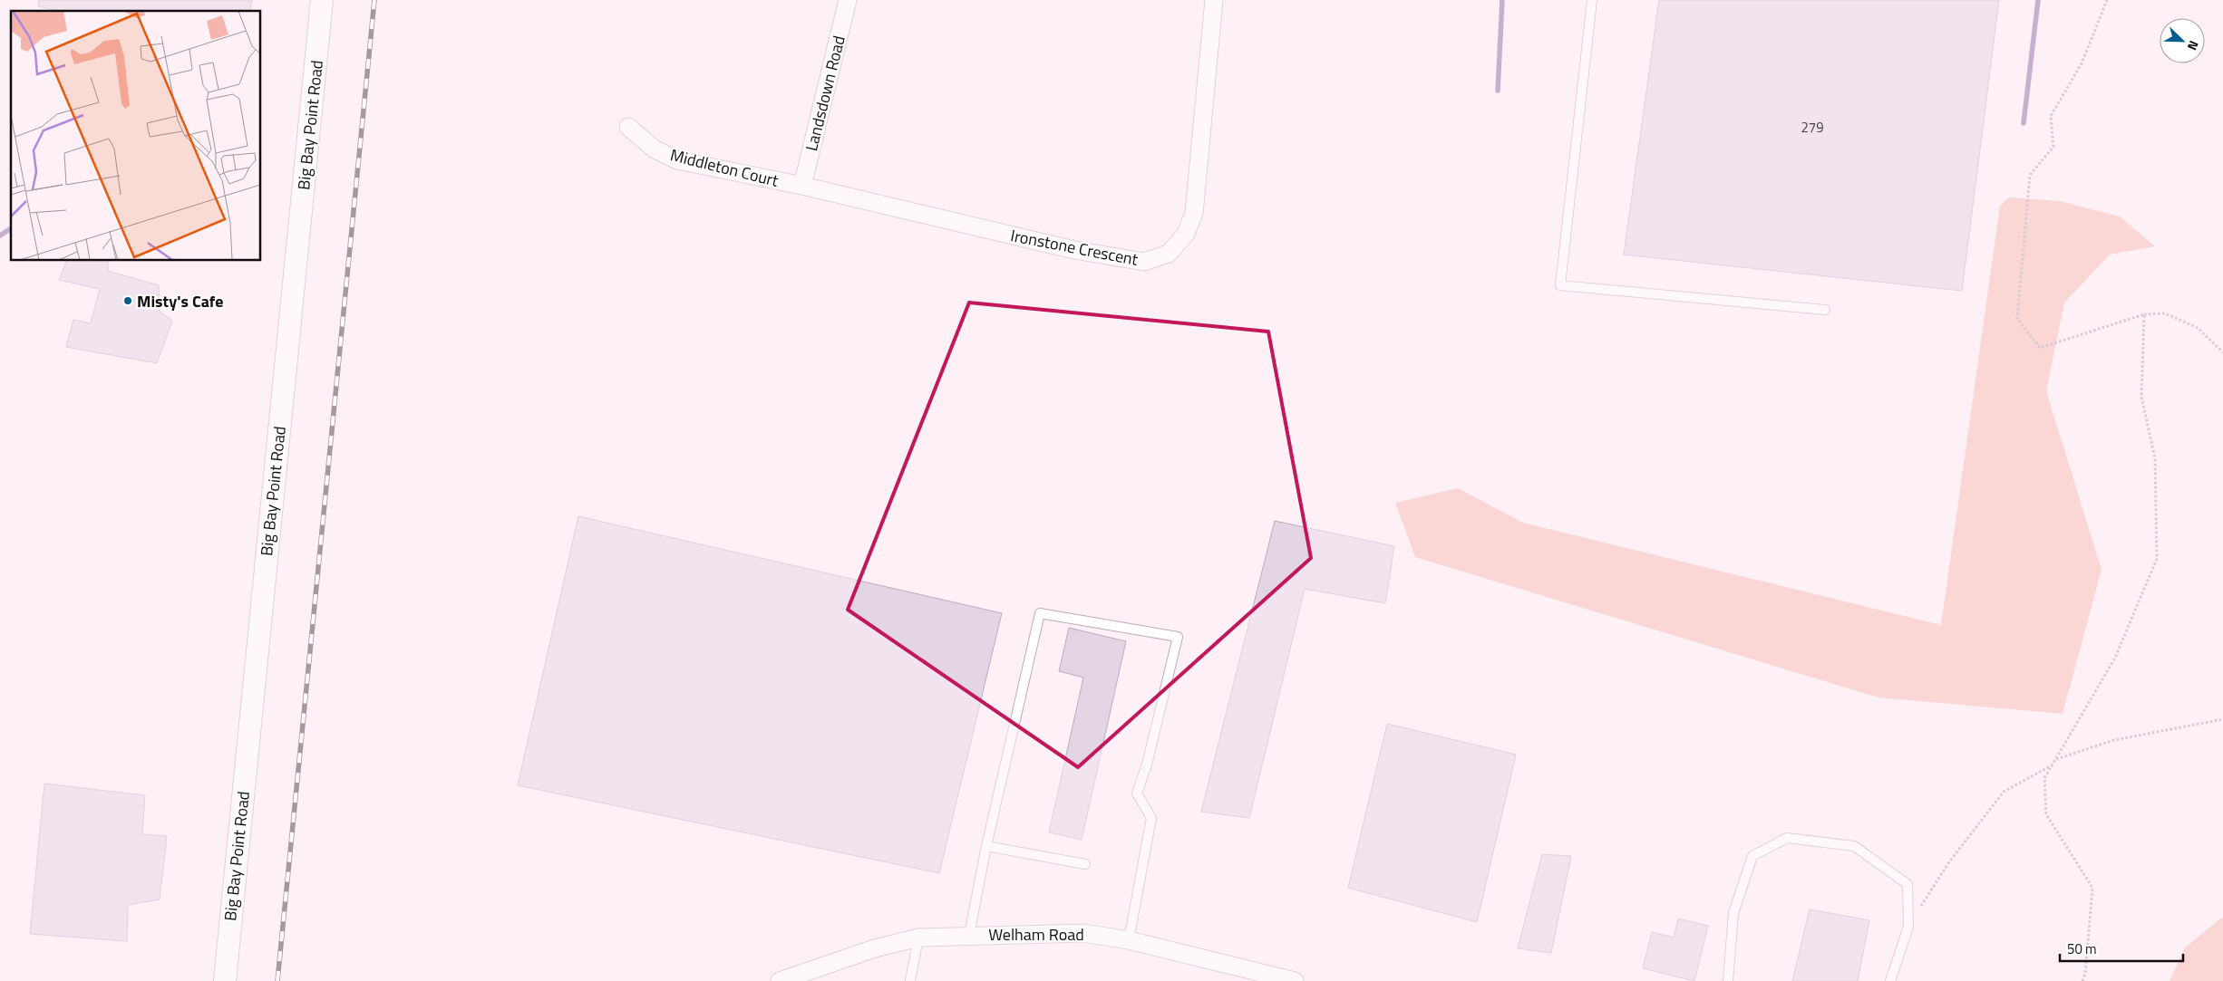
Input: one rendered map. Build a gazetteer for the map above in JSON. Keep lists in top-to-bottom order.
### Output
{
  "streets": {
    "street": [
      "Landsdown Road",
      "Big Bay Point Road",
      "Middleton Court",
      "Ironstone Crescent",
      "Welham Road"
    ]
  },
  "crossings": [
    ["Landsdown Road", "Middleton Court"],
    ["Landsdown Road", "Ironstone Crescent"],
    ["Middleton Court", "Ironstone Crescent"]
  ],
  "places": ["Misty's Cafe"],
  "house_numbers": ["279"],
  "scale_bar": "50 m",
  "north": "bottom right"
}
